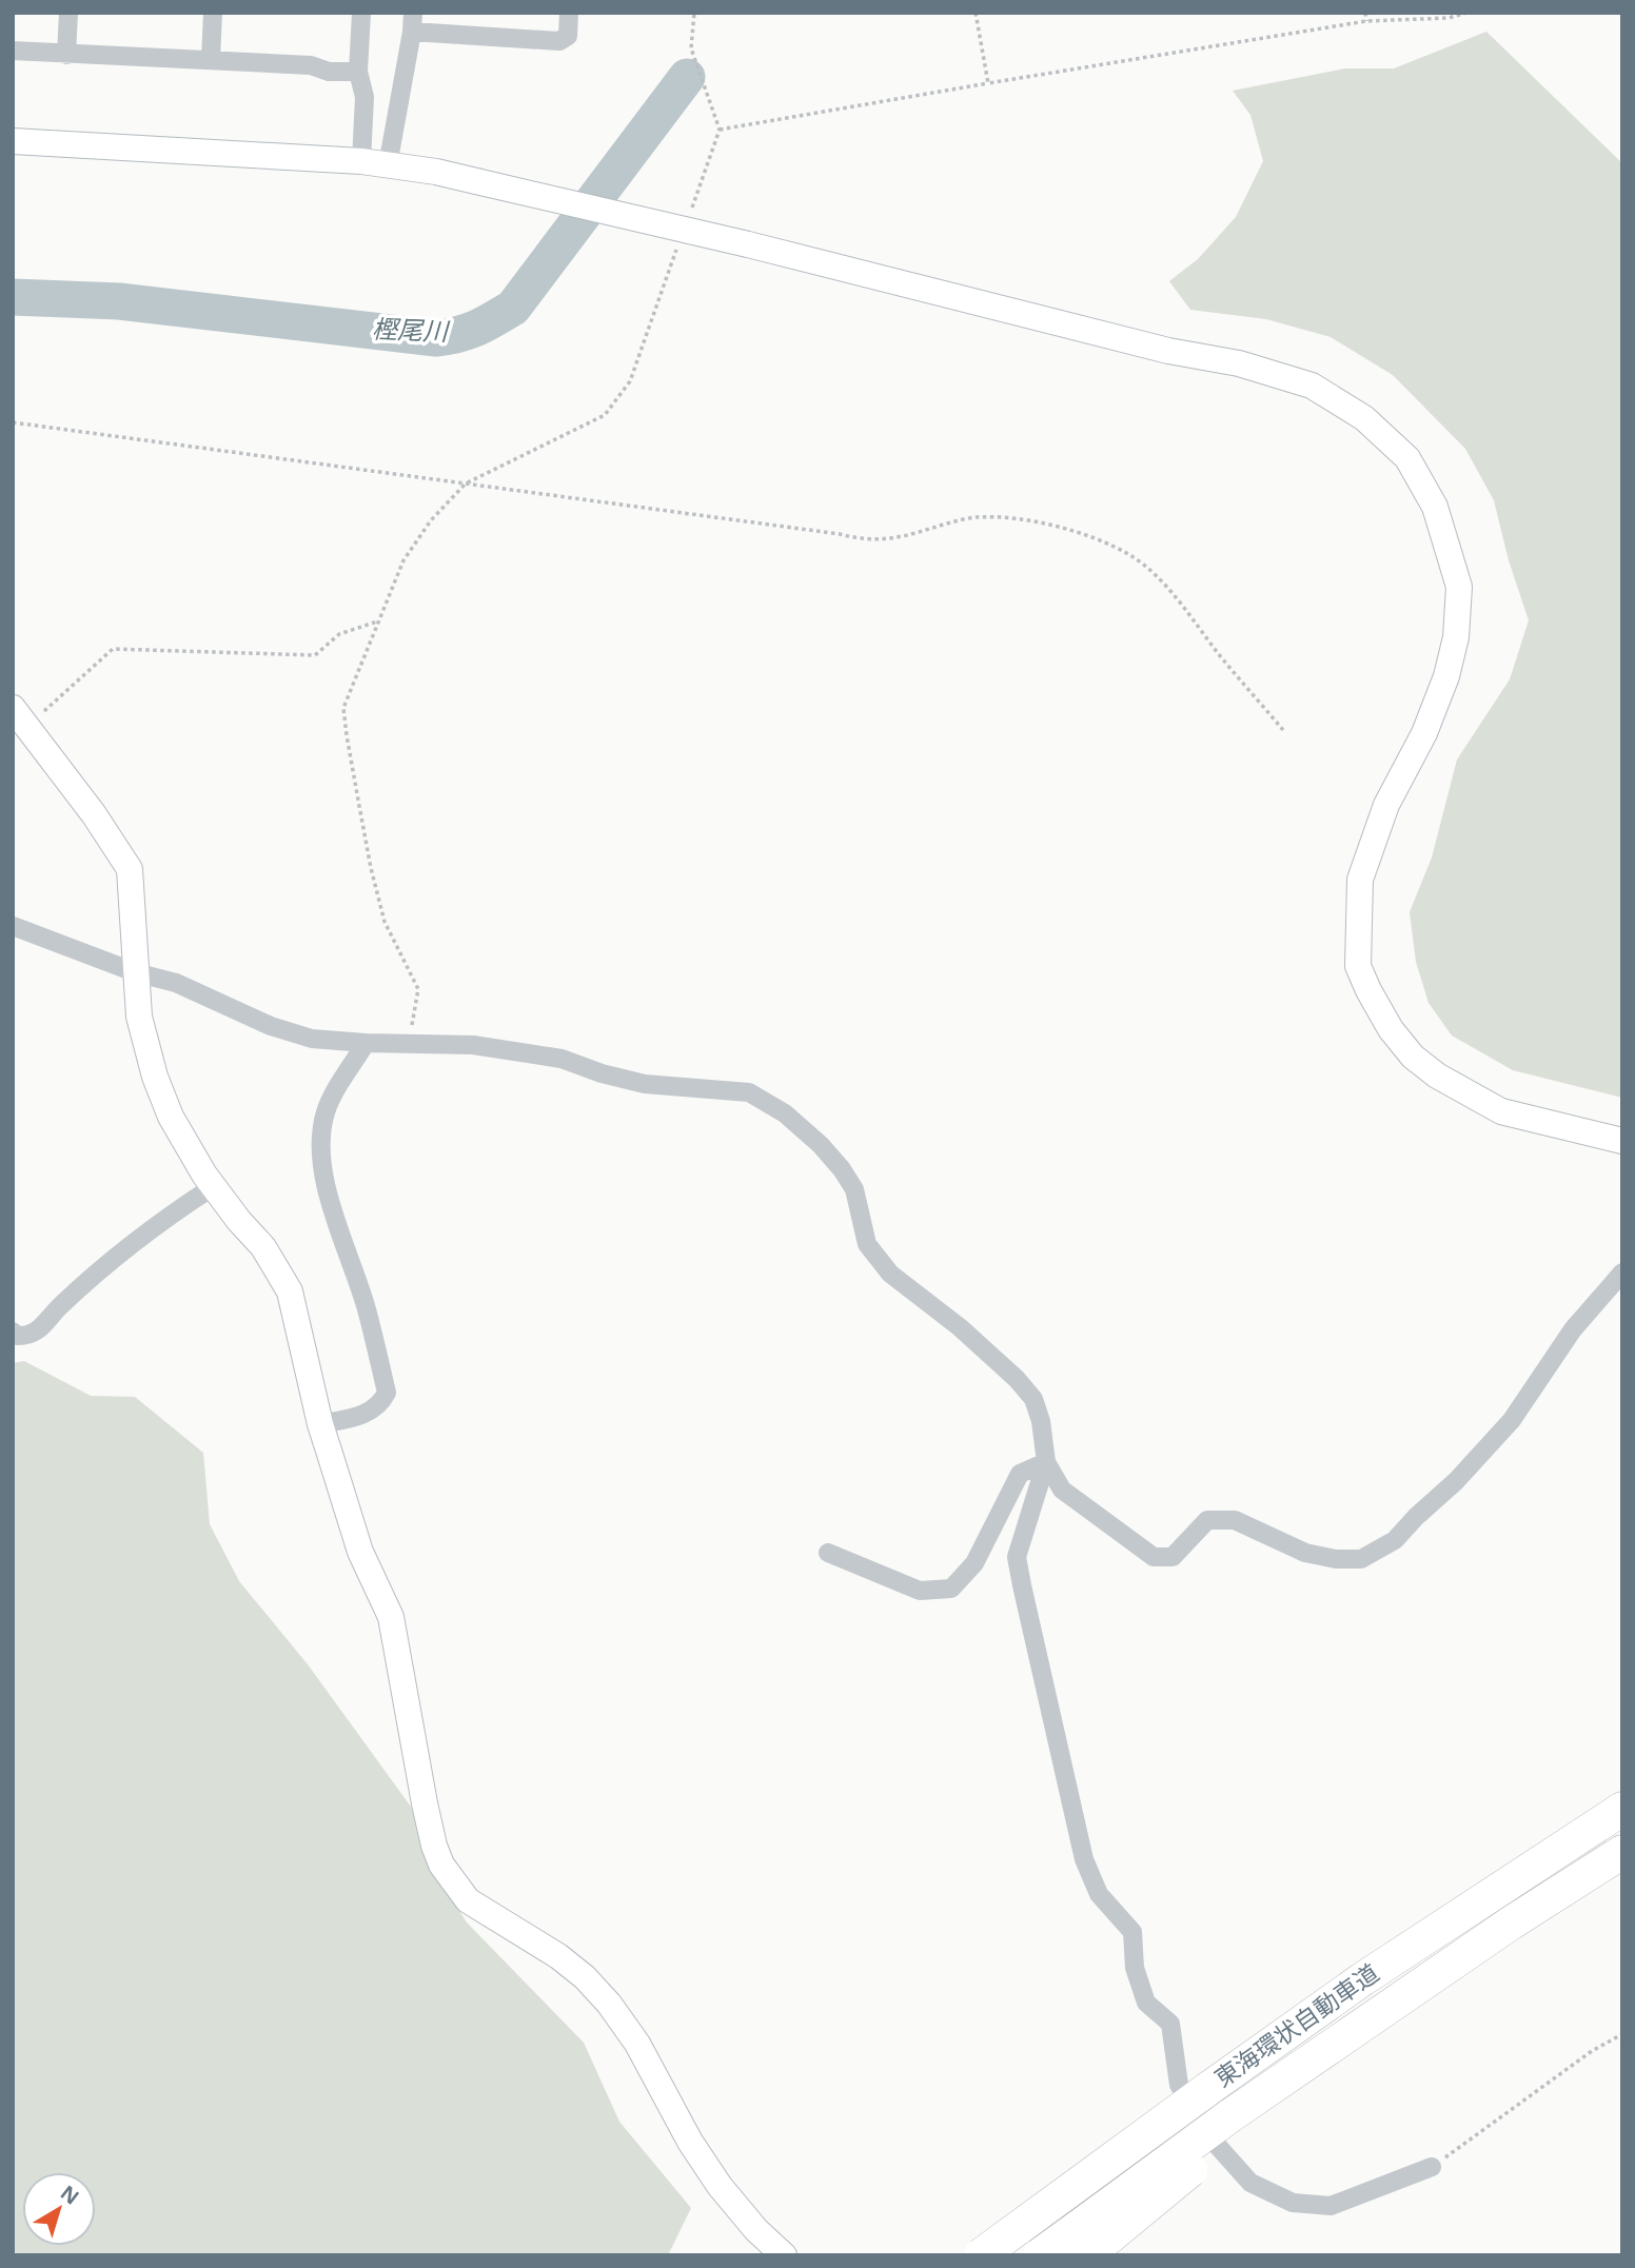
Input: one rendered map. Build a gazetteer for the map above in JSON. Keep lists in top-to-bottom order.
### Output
{
  "streets": {
    "highway": ["東海環状自動車道"]
  },
  "water": ["樫尾川"],
  "north": "top right"
}
